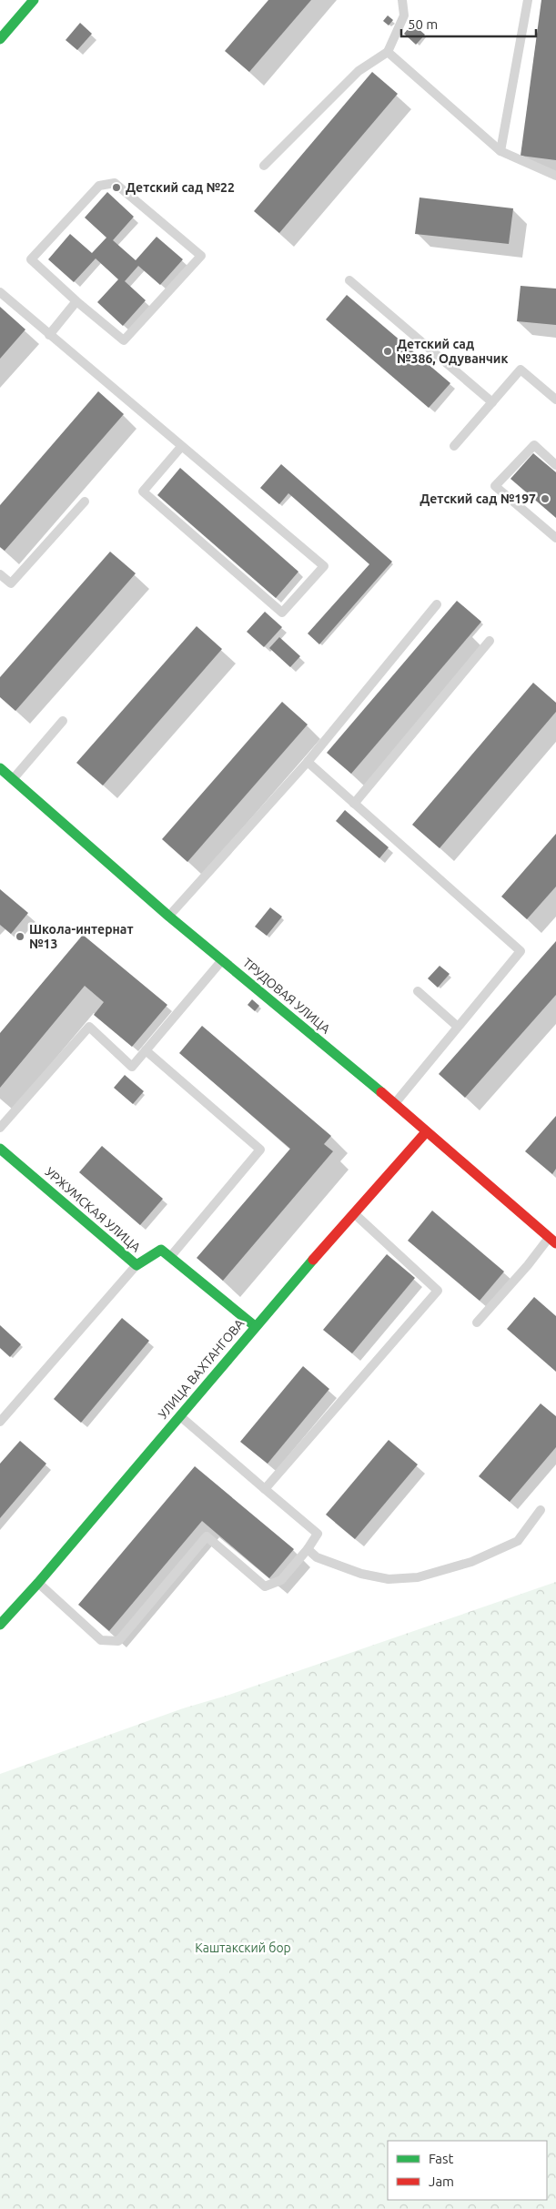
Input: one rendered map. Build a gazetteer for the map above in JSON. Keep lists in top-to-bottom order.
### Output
{
  "streets": {
    "street": ["ТРУДОВАЯ УЛИЦА", "УРЖУМСКАЯ УЛИЦА", "УЛИЦА ВАХТАНГОВА"]
  },
  "crossings": [
    ["ТРУДОВАЯ УЛИЦА", "УЛИЦА ВАХТАНГОВА"]
  ],
  "parks": ["Каштакский бор"],
  "places": [
    "Детский сад №22",
    "Детский сад №386, Одуванчик",
    "Детский сад №197",
    "Школа-интернат №13"
  ],
  "legend": ["Fast", "Jam"],
  "scale_bar": "50 m"
}
